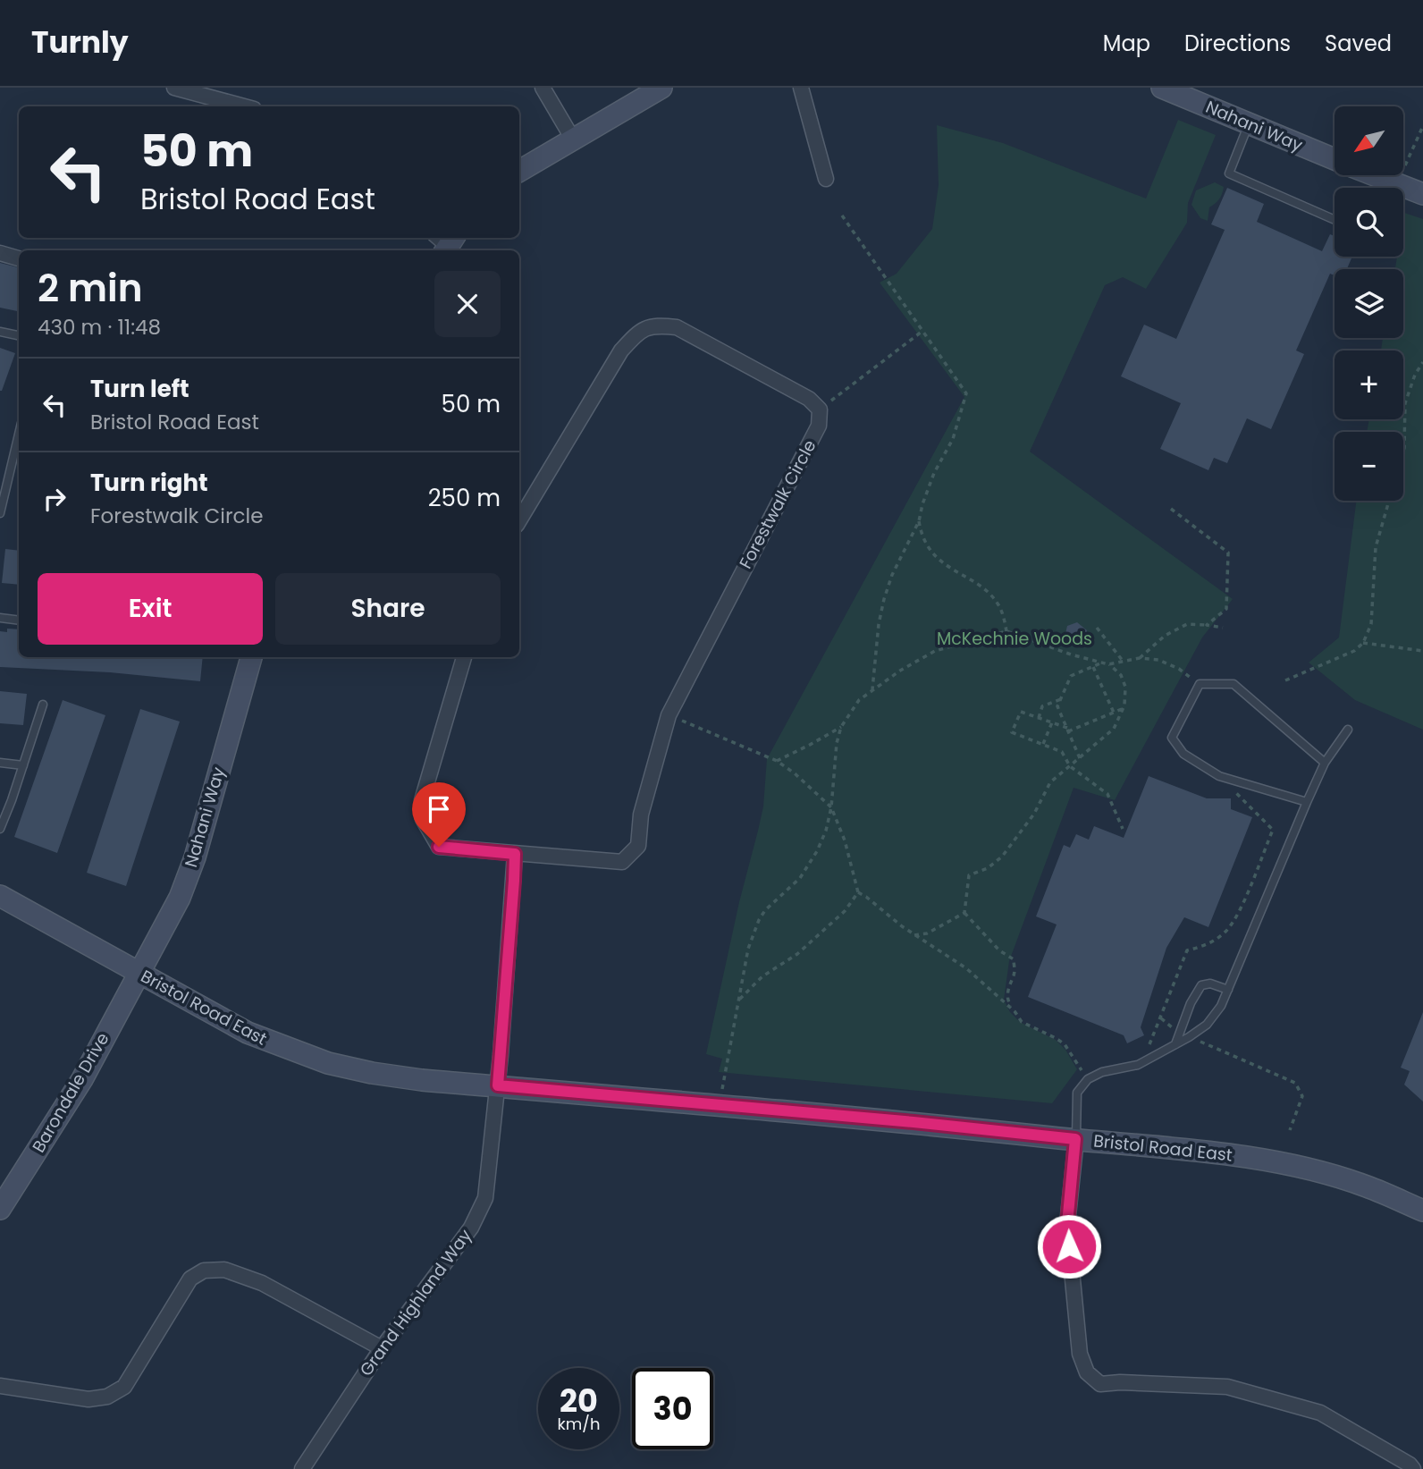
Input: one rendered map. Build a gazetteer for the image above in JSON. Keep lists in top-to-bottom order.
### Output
{
  "streets": {
    "street": [
      "Nahani Way",
      "Forestwalk Circle",
      "Bristol Road East",
      "Barondale Drive",
      "Grand Highland Way"
    ]
  },
  "crossings": [
    ["Nahani Way", "Bristol Road East"],
    ["Nahani Way", "Barondale Drive"],
    ["Bristol Road East", "Barondale Drive"],
    ["Bristol Road East", "Grand Highland Way"]
  ],
  "parks": ["McKechnie Woods"],
  "north": "bottom left",
  "page": {
    "header": "Turnly",
    "nav": ["Map", "Directions", "Saved"],
    "map_buttons": ["+", "−"],
    "turn": ["50 m", "Bristol Road East"],
    "heading": ["2 min", "430 m · 11:48"],
    "list": [
      {
        "name": "Turn left",
        "note": "Bristol Road East",
        "value": "50 m"
      },
      {
        "name": "Turn right",
        "note": "Forestwalk Circle",
        "value": "250 m"
      }
    ],
    "buttons": ["Exit", "Share"],
    "speed": "20 km/h",
    "limit": "30"
  }
}
